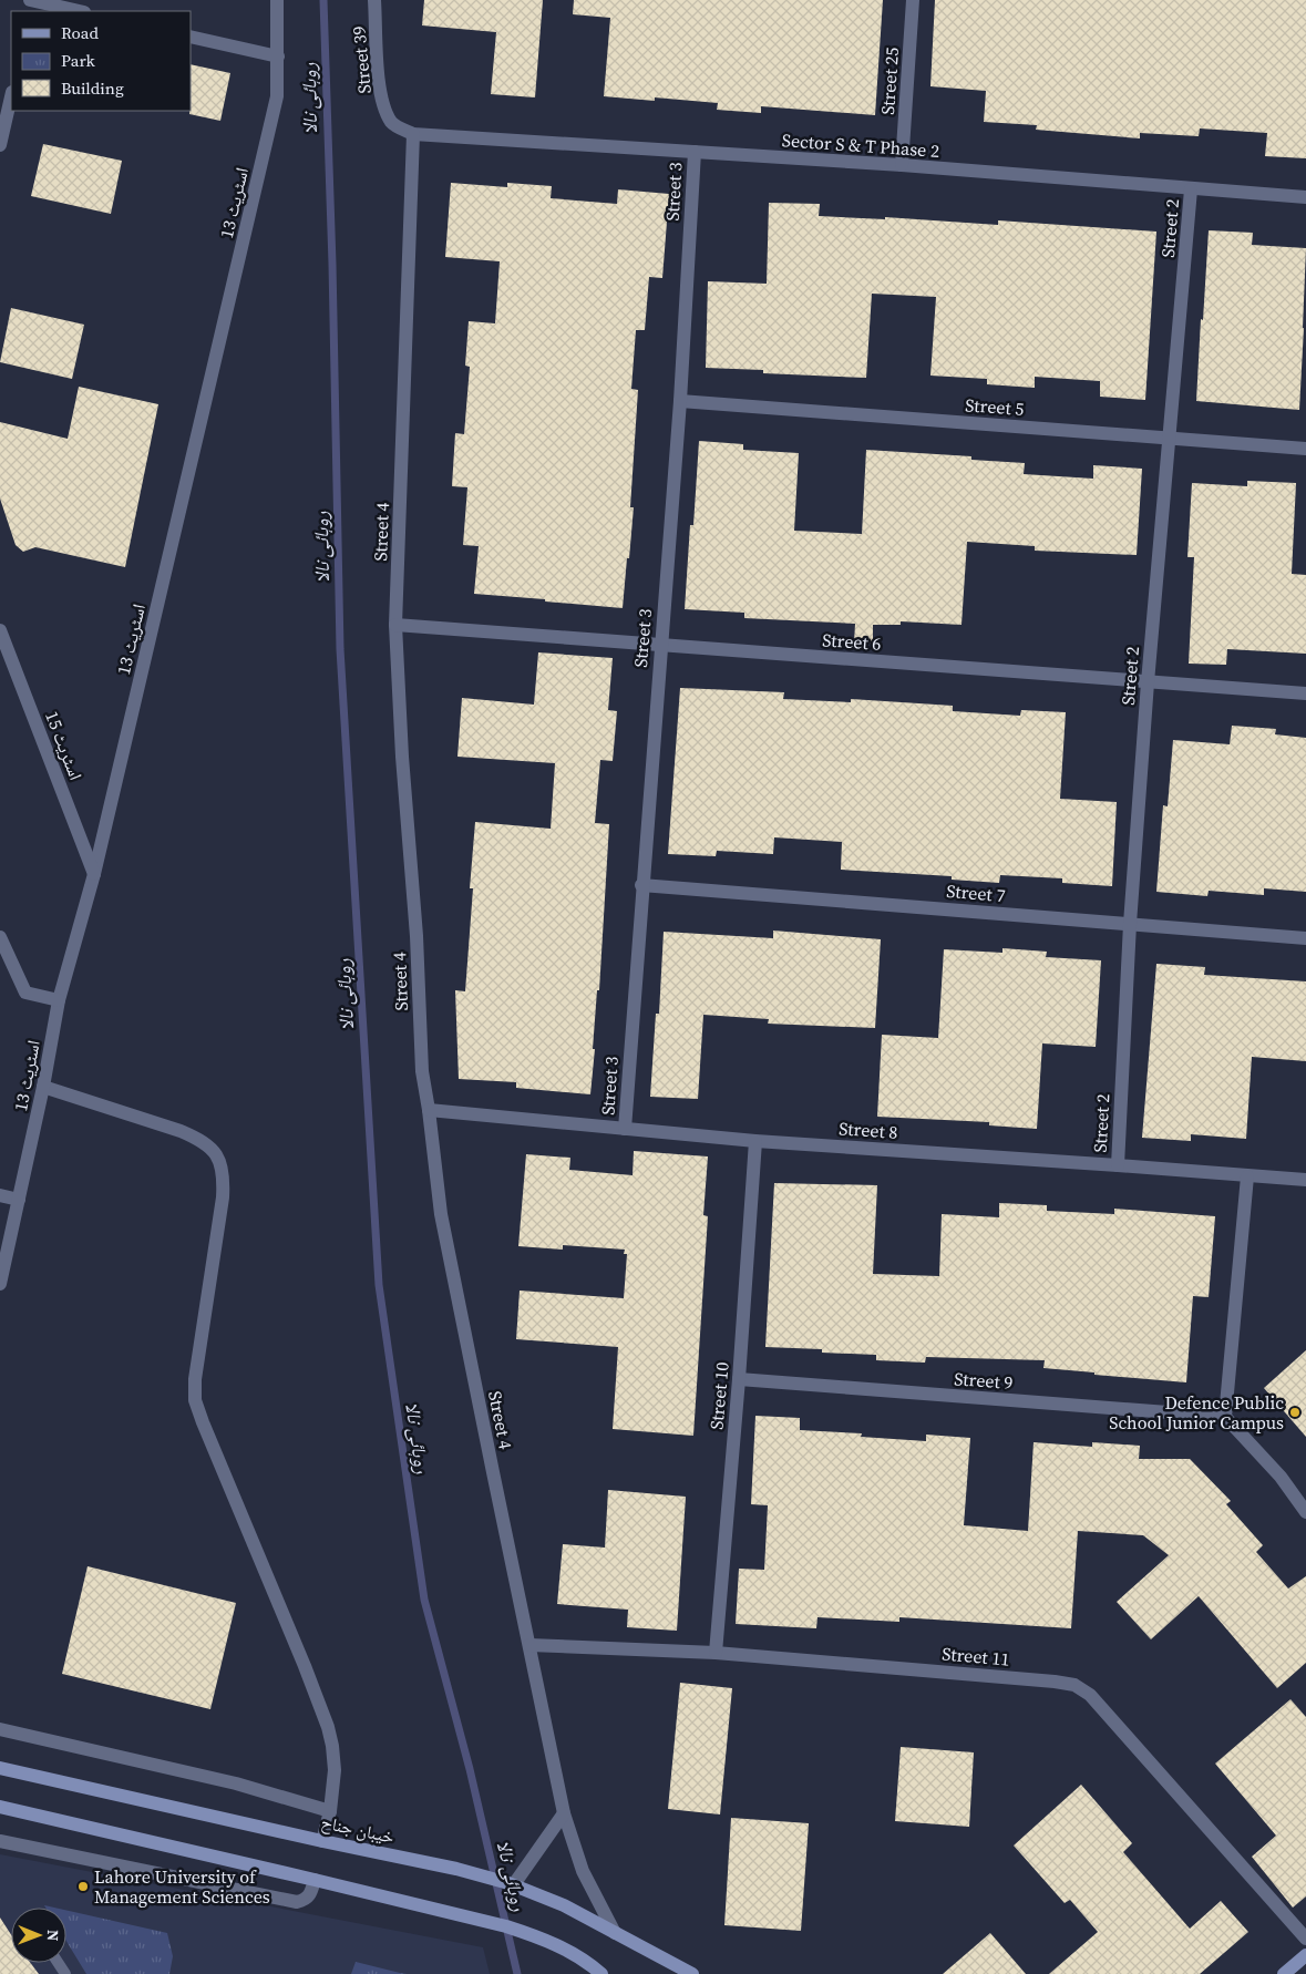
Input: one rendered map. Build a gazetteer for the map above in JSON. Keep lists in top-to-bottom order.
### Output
{
  "streets": {
    "main road": ["خیبان جناح"],
    "street": [
      "Street 39",
      "Street 25",
      "Sector S & T Phase 2",
      "Street 3",
      "اسٹریٹ 13",
      "Street 2",
      "Street 5",
      "Street 4",
      "Street 6",
      "اسٹریٹ 15",
      "Street 7",
      "Street 8",
      "Street 9",
      "Street 10",
      "Street 11"
    ]
  },
  "crossings": [
    ["Street 39", "Sector S & T Phase 2"],
    ["Street 39", "Street 4"],
    ["Street 25", "Sector S & T Phase 2"],
    ["Sector S & T Phase 2", "Street 3"],
    ["Sector S & T Phase 2", "Street 2"],
    ["Sector S & T Phase 2", "Street 4"],
    ["Street 3", "Street 5"],
    ["Street 3", "Street 6"],
    ["Street 3", "Street 7"],
    ["Street 3", "Street 8"],
    ["اسٹریٹ 13", "اسٹریٹ 15"],
    ["Street 2", "Street 5"],
    ["Street 2", "Street 6"],
    ["Street 2", "Street 7"],
    ["Street 2", "Street 8"],
    ["Street 4", "Street 6"],
    ["Street 4", "Street 8"],
    ["Street 4", "Street 11"],
    ["Street 4", "خیبان جناح"],
    ["Street 8", "Street 10"],
    ["Street 9", "Street 10"],
    ["Street 10", "Street 11"]
  ],
  "water": ["روہائی نالا"],
  "places": ["Defence Public School Junior Campus", "Lahore University of Management Sciences"],
  "legend": ["Road", "Park", "Building"],
  "north": "right"
}
